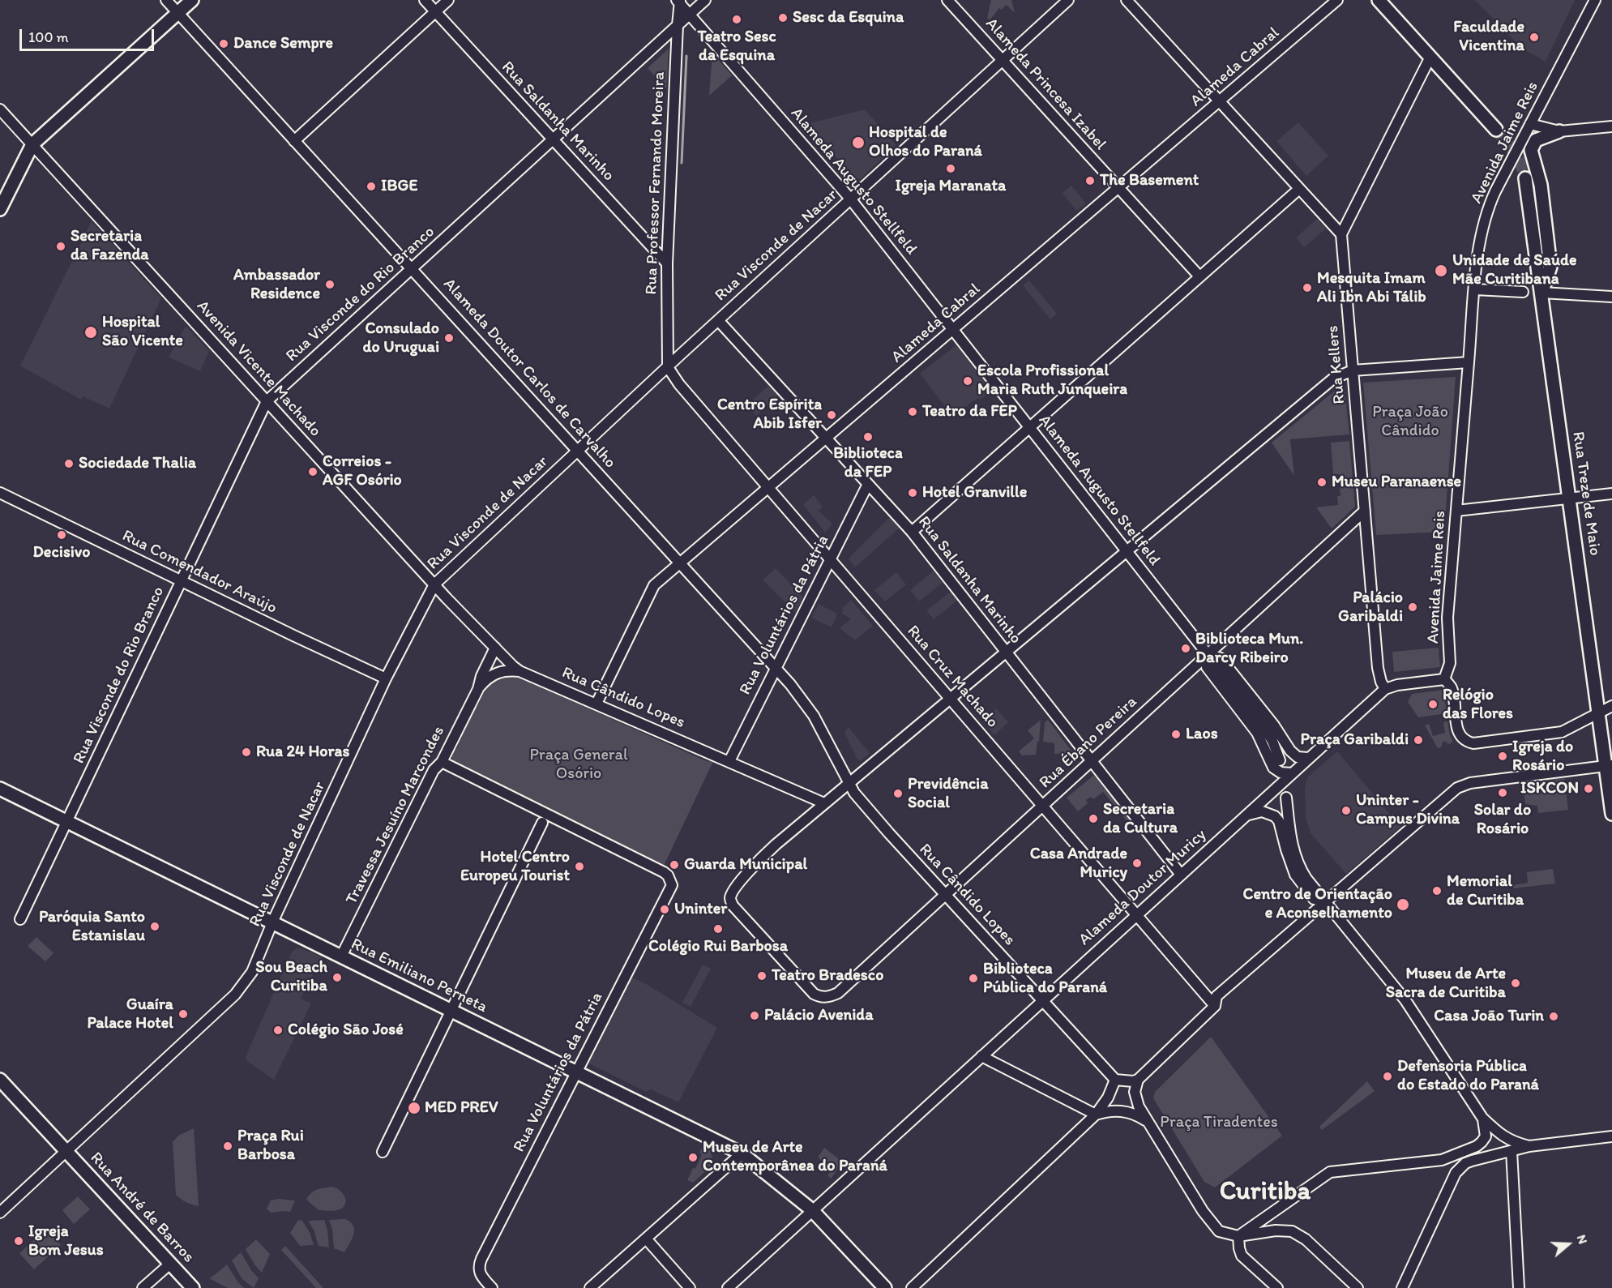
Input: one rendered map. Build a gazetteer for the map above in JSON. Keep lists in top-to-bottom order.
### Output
{
  "streets": {
    "main road": ["Rua Treze de Maio", "Rua Emiliano Perneta", "Rua André de Barros"],
    "street": [
      "Alameda Cabral",
      "Alameda Princesa Izabel",
      "Rua Saldanha Marinho",
      "Avenida Jaime Reis",
      "Alameda Augusto Stellfeld",
      "Rua Professor Fernando Moreira",
      "Rua Visconde de Nacar",
      "Rua Visconde do Rio Branco",
      "Rua Kellers",
      "Avenida Vicente Machado",
      "Alameda Doutor Carlos de Carvalho",
      "Rua Comendador Araújo",
      "Rua Voluntários da Pátria",
      "Rua Cruz Machado",
      "Rua Cândido Lopes",
      "Rua Ébano Pereira",
      "Travessa Jesuíno Marcondes",
      "Alameda Doutor Muricy"
    ]
  },
  "crossings": [
    ["Alameda Cabral", "Alameda Princesa Izabel"],
    ["Alameda Cabral", "Rua Saldanha Marinho"],
    ["Alameda Cabral", "Alameda Augusto Stellfeld"],
    ["Alameda Cabral", "Alameda Doutor Carlos de Carvalho"],
    ["Alameda Cabral", "Rua Cruz Machado"],
    ["Alameda Cabral", "Rua Cândido Lopes"],
    ["Alameda Princesa Izabel", "Rua Visconde de Nacar"],
    ["Rua Saldanha Marinho", "Rua Professor Fernando Moreira"],
    ["Rua Saldanha Marinho", "Rua Visconde de Nacar"],
    ["Rua Saldanha Marinho", "Rua Visconde do Rio Branco"],
    ["Rua Saldanha Marinho", "Rua Voluntários da Pátria"],
    ["Rua Saldanha Marinho", "Rua Ébano Pereira"],
    ["Rua Saldanha Marinho", "Alameda Doutor Muricy"],
    ["Avenida Jaime Reis", "Alameda Doutor Muricy"],
    ["Alameda Augusto Stellfeld", "Rua Professor Fernando Moreira"],
    ["Alameda Augusto Stellfeld", "Rua Visconde de Nacar"],
    ["Alameda Augusto Stellfeld", "Rua Visconde do Rio Branco"],
    ["Alameda Augusto Stellfeld", "Rua Ébano Pereira"],
    ["Rua Professor Fernando Moreira", "Rua Visconde de Nacar"],
    ["Rua Professor Fernando Moreira", "Rua Visconde do Rio Branco"],
    ["Rua Professor Fernando Moreira", "Rua Cruz Machado"],
    ["Rua Visconde de Nacar", "Avenida Vicente Machado"],
    ["Rua Visconde de Nacar", "Alameda Doutor Carlos de Carvalho"],
    ["Rua Visconde de Nacar", "Rua Comendador Araújo"],
    ["Rua Visconde de Nacar", "Rua Cruz Machado"],
    ["Rua Visconde de Nacar", "Rua Emiliano Perneta"],
    ["Rua Visconde de Nacar", "Rua André de Barros"],
    ["Rua Visconde do Rio Branco", "Avenida Vicente Machado"],
    ["Rua Visconde do Rio Branco", "Alameda Doutor Carlos de Carvalho"],
    ["Rua Visconde do Rio Branco", "Rua Comendador Araújo"],
    ["Rua Visconde do Rio Branco", "Rua Emiliano Perneta"],
    ["Rua Kellers", "Rua Ébano Pereira"],
    ["Rua Kellers", "Alameda Doutor Muricy"],
    ["Avenida Vicente Machado", "Rua Cândido Lopes"],
    ["Avenida Vicente Machado", "Travessa Jesuíno Marcondes"],
    ["Alameda Doutor Carlos de Carvalho", "Rua Voluntários da Pátria"],
    ["Alameda Doutor Carlos de Carvalho", "Rua Cândido Lopes"],
    ["Rua Voluntários da Pátria", "Rua Cruz Machado"],
    ["Rua Voluntários da Pátria", "Rua Cândido Lopes"],
    ["Rua Voluntários da Pátria", "Travessa Jesuíno Marcondes"],
    ["Rua Voluntários da Pátria", "Rua Emiliano Perneta"],
    ["Rua Cruz Machado", "Rua Ébano Pereira"],
    ["Rua Cruz Machado", "Alameda Doutor Muricy"],
    ["Rua Cândido Lopes", "Rua Ébano Pereira"],
    ["Rua Cândido Lopes", "Travessa Jesuíno Marcondes"],
    ["Rua Cândido Lopes", "Alameda Doutor Muricy"],
    ["Travessa Jesuíno Marcondes", "Rua Emiliano Perneta"],
    ["Alameda Doutor Muricy", "Rua Emiliano Perneta"]
  ],
  "districts": ["Curitiba"],
  "parks": ["Praça João Cândido", "Praça General Osório", "Praça Tiradentes"],
  "places": [
    "Sesc da Esquina",
    "Teatro Sesc da Esquina",
    "Faculdade Vicentina",
    "Dance Sempre",
    "Hospital de Olhos do Paraná",
    "Igreja Maranata",
    "The Basement",
    "IBGE",
    "Secretaria da Fazenda",
    "Unidade de Saúde Mãe Curitibana",
    "Ambassador Residence",
    "Mesquita Imam Ali Ibn Abi Tálib",
    "Hospital São Vicente",
    "Consulado do Uruguai",
    "Escola Profissional Maria Ruth Junqueira",
    "Teatro da FEP",
    "Centro Espírita Abib Isfer",
    "Biblioteca da FEP",
    "Sociedade Thalia",
    "Correios - AGF Osório",
    "Museu Paranaense",
    "Hotel Granville",
    "Decisivo",
    "Palácio Garibaldi",
    "Biblioteca Mun. Darcy Ribeiro",
    "Relógio das Flores",
    "Laos",
    "Praça Garibaldi",
    "Rua 24 Horas",
    "Igreja do Rosário",
    "ISKCON",
    "Solar do Rosário",
    "Previdência Social",
    "Uninter - Campus Divina",
    "Secretaria da Cultura",
    "Casa Andrade Muricy",
    "Guarda Municipal",
    "Hotel Centro Europeu Tourist",
    "Memorial de Curitiba",
    "Centro de Orientação e Aconselhamento",
    "Uninter",
    "Paróquia Santo Estanislau",
    "Colégio Rui Barbosa",
    "Teatro Bradesco",
    "Sou Beach Curitiba",
    "Biblioteca Pública do Paraná",
    "Museu de Arte Sacra de Curitiba",
    "Guaíra Palace Hotel",
    "Palácio Avenida",
    "Casa João Turin",
    "Colégio São José",
    "Defensoria Pública do Estado do Paraná",
    "MED PREV",
    "Praça Rui Barbosa",
    "Museu de Arte Contemporânea do Paraná",
    "Igreja Bom Jesus"
  ],
  "scale_bar": "100 m",
  "north": "right"
}
